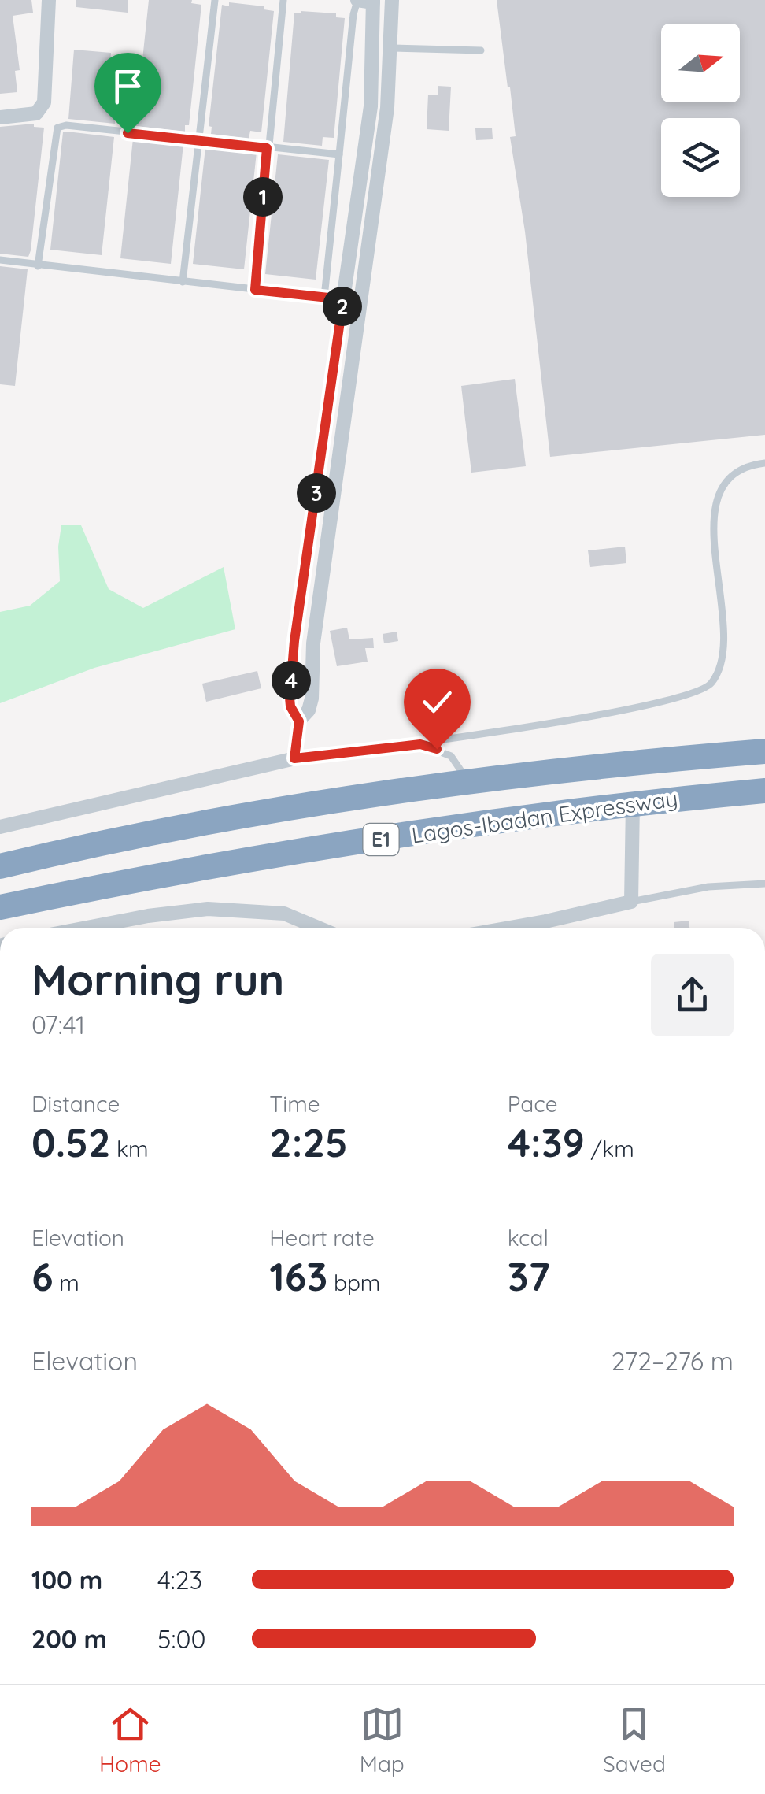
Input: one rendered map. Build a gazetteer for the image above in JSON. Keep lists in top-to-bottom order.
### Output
{
  "streets": {
    "highway": ["Lagos-Ibadan Expressway", "E1"]
  },
  "north": "right",
  "page": {
    "pins": [
      "1",
      "2",
      "3",
      "4"
    ],
    "heading": ["Morning run", "07:41"],
    "stats": [
      ["Distance", "0.52 km"],
      ["Time", "2:25"],
      ["Pace", "4:39 /km"],
      ["Elevation", "6 m"],
      ["Heart rate", "163 bpm"],
      ["kcal", "37"]
    ],
    "chart": ["Elevation", "272–276 m"],
    "list": [
      {
        "name": "100 m",
        "note": "4:23"
      },
      {
        "name": "200 m",
        "note": "5:00"
      }
    ],
    "tabs": ["Home", "Map", "Saved"]
  }
}
